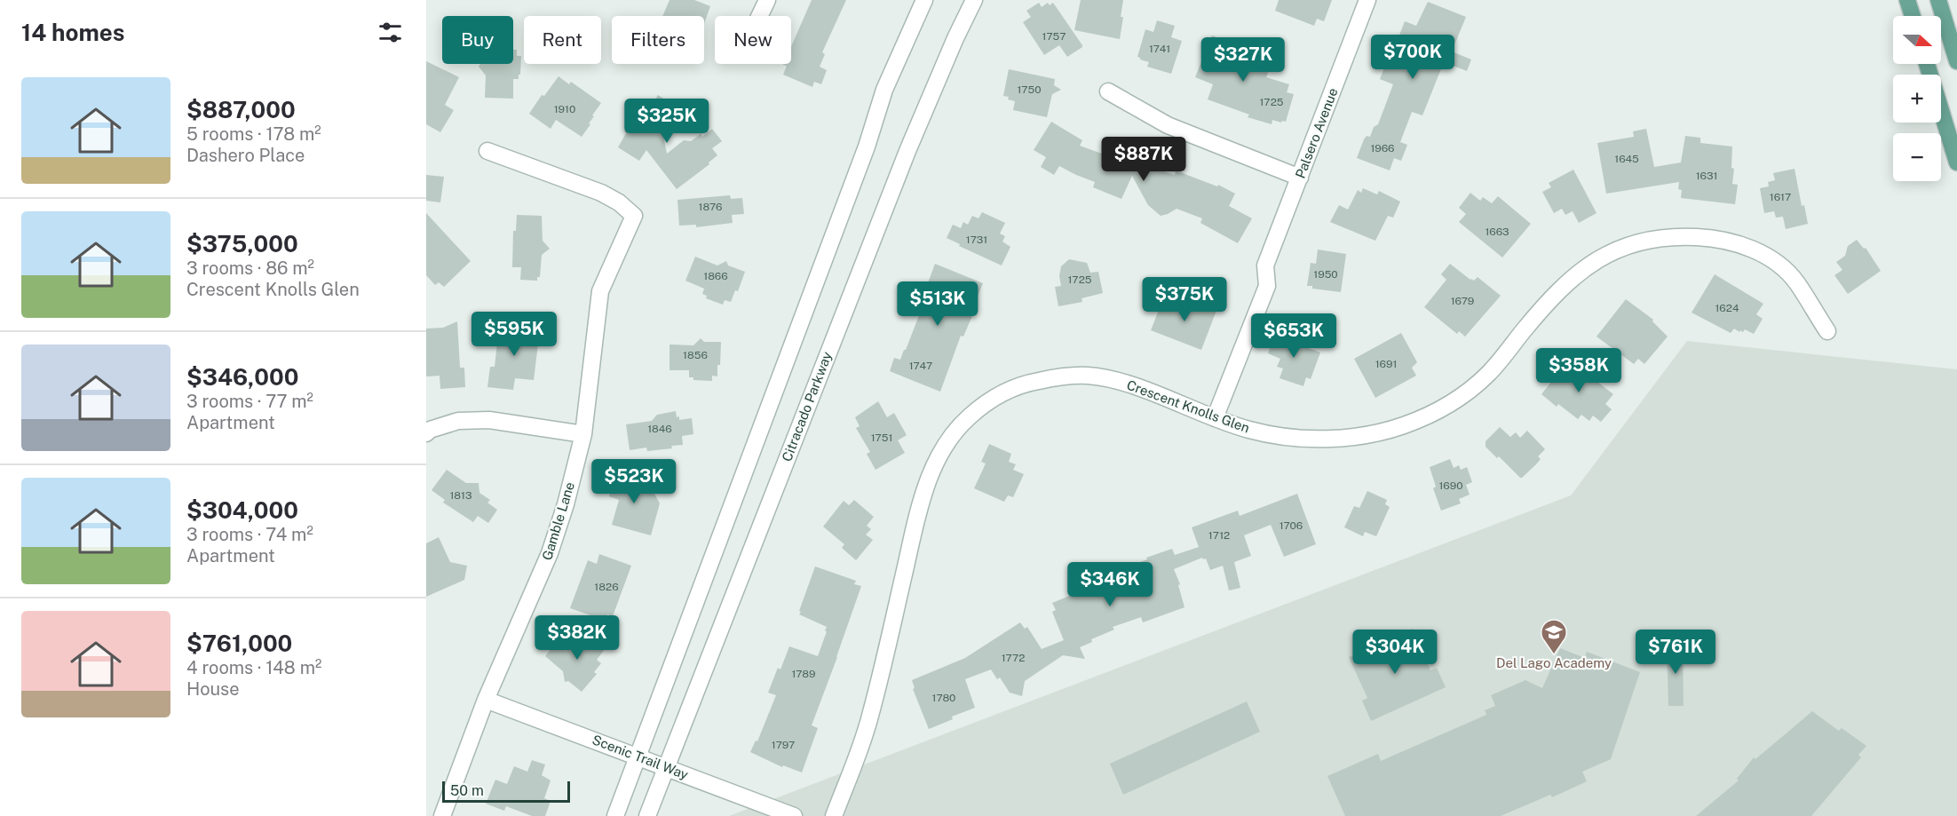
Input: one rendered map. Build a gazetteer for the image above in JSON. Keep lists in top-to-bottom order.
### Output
{
  "streets": {
    "street": [
      "Palsero Avenue",
      "Citracado Parkway",
      "Crescent Knolls Glen",
      "Gamble Lane",
      "Scenic Trail Way"
    ]
  },
  "crossings": [
    ["Palsero Avenue", "Crescent Knolls Glen"],
    ["Citracado Parkway", "Scenic Trail Way"],
    ["Gamble Lane", "Scenic Trail Way"]
  ],
  "places": {
    "school or university": ["Del Lago Academy"]
  },
  "house_numbers": [
    "1757",
    "1741",
    "1750",
    "1725",
    "1910",
    "1966",
    "1645",
    "1631",
    "1617",
    "1876",
    "1663",
    "1731",
    "1950",
    "1866",
    "1725",
    "1679",
    "1624",
    "1856",
    "1691",
    "1747",
    "1846",
    "1751",
    "1690",
    "1813",
    "1706",
    "1712",
    "1826",
    "1772",
    "1789",
    "1780",
    "1797"
  ],
  "scale_bar": "50 m",
  "north": "right",
  "page": {
    "heading": "14 homes",
    "map_buttons": ["+", "−"],
    "chip": [
      "Buy",
      "Rent",
      "Filters",
      "New"
    ],
    "price": [
      "$700K",
      "$327K",
      "$325K",
      "$887K",
      "$375K",
      "$513K",
      "$595K",
      "$653K",
      "$358K",
      "$523K",
      "$346K",
      "$382K",
      "$304K",
      "$761K"
    ],
    "list": [
      {
        "name": "$887,000",
        "note": "5 rooms · 178 m² · Dashero Place"
      },
      {
        "name": "$375,000",
        "note": "3 rooms · 86 m² · Crescent Knolls Glen"
      },
      {
        "name": "$346,000",
        "note": "3 rooms · 77 m² · Apartment"
      },
      {
        "name": "$304,000",
        "note": "3 rooms · 74 m² · Apartment"
      },
      {
        "name": "$761,000",
        "note": "4 rooms · 148 m² · House"
      }
    ],
    "scale": "50 m"
  }
}
